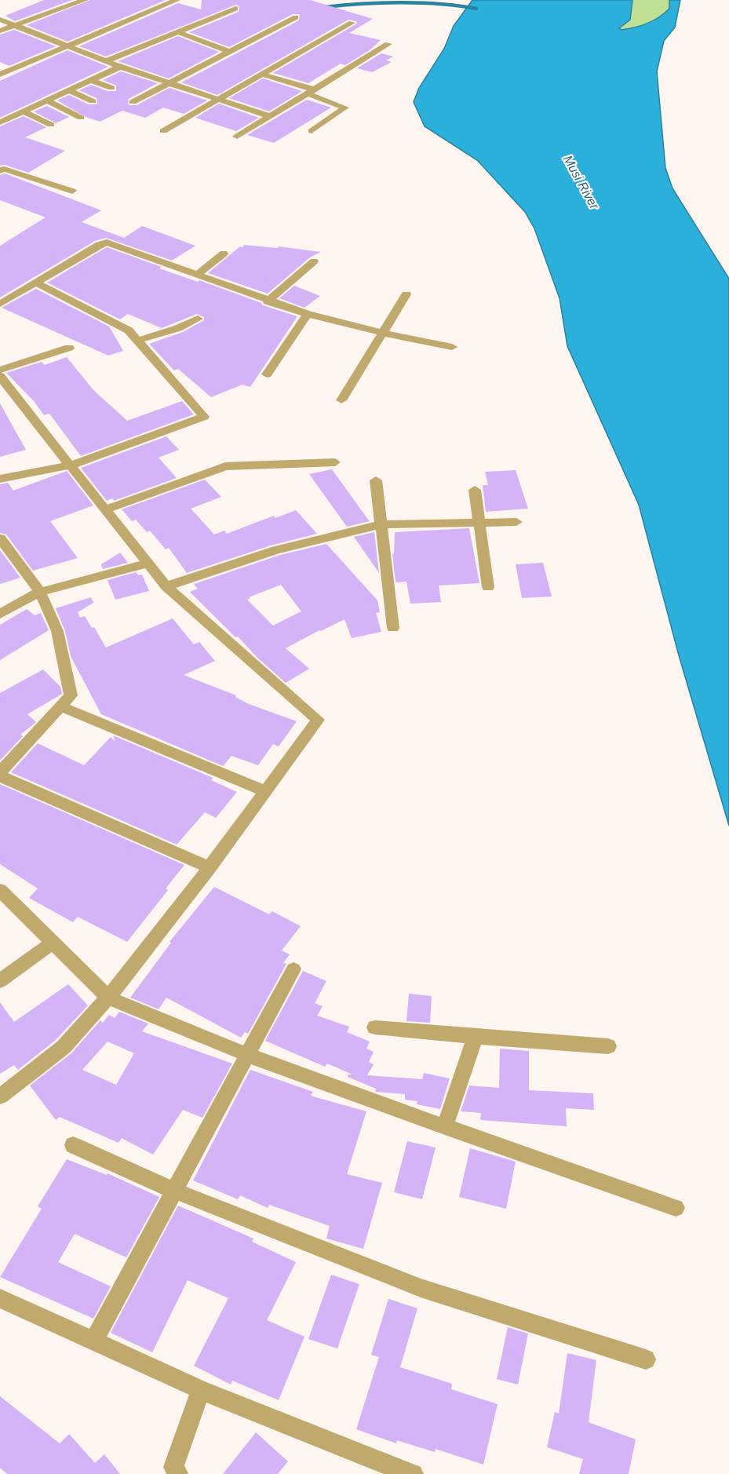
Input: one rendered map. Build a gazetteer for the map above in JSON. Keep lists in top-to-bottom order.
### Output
{
  "water": ["Musi River"]
}
